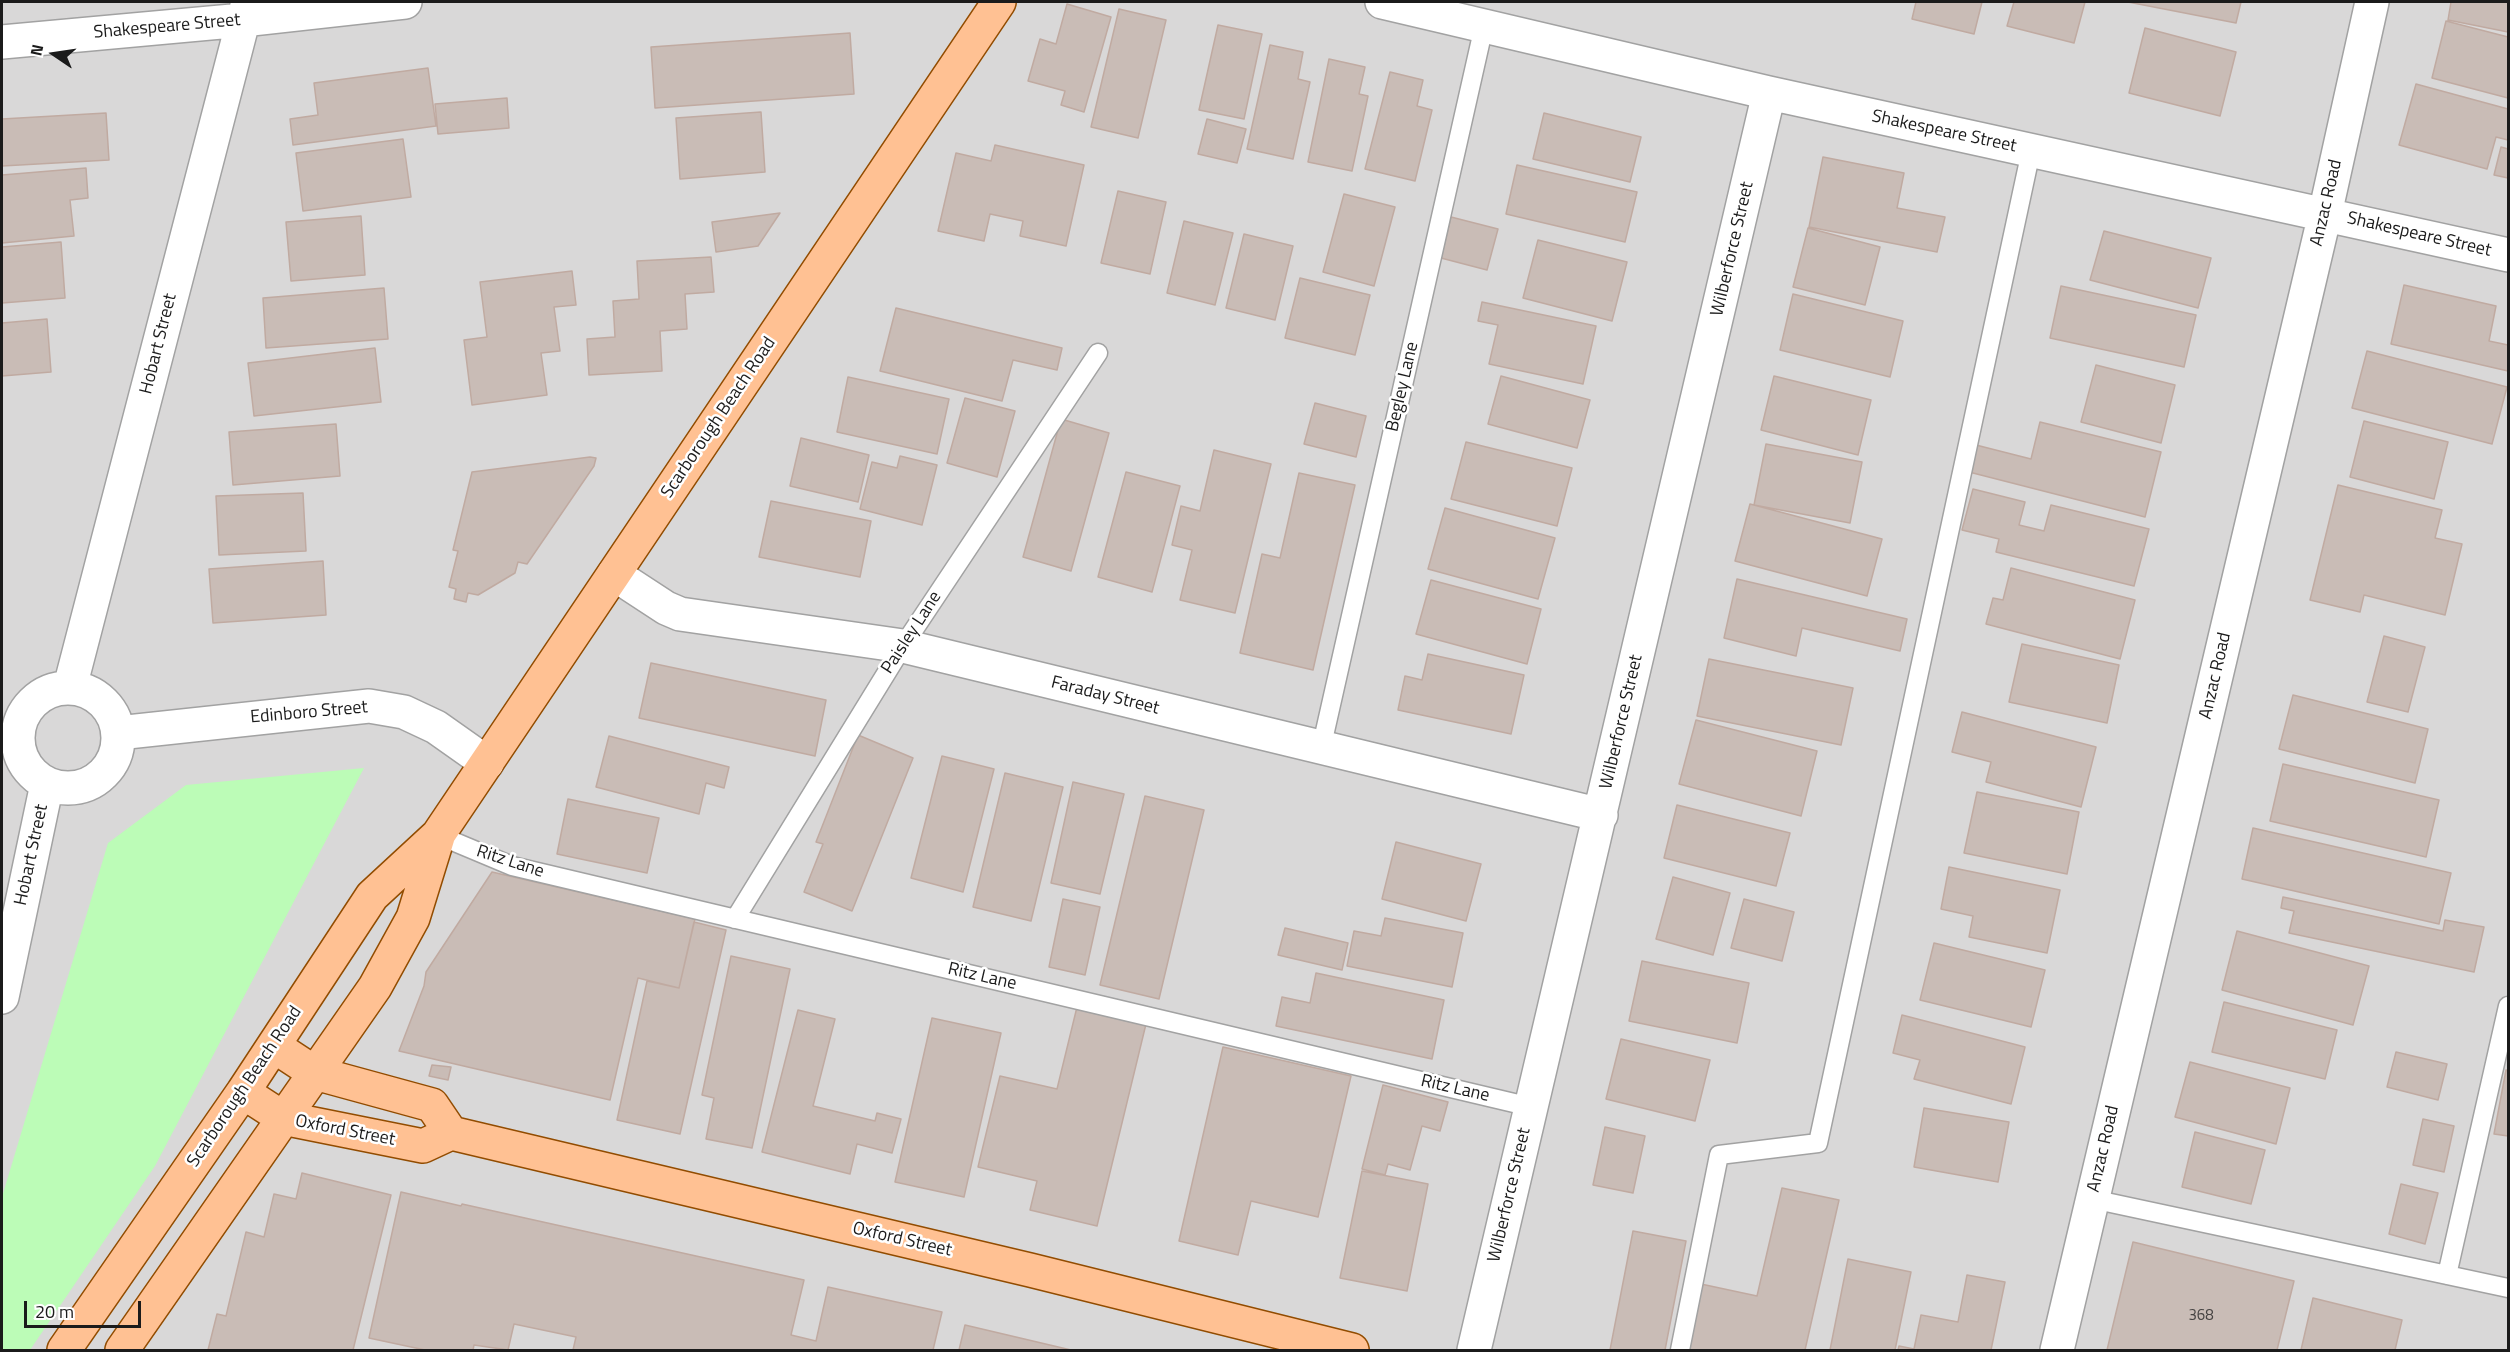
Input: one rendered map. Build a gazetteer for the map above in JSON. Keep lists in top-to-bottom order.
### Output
{
  "streets": {
    "main road": ["Scarborough Beach Road", "Oxford Street"],
    "street": [
      "Shakespeare Street",
      "Anzac Road",
      "Wilberforce Street",
      "Hobart Street",
      "Faraday Street",
      "Edinboro Street"
    ],
    "lane": ["Begley Lane", "Paisley Lane", "Ritz Lane"]
  },
  "crossings": [
    ["Shakespeare Street", "Anzac Road"],
    ["Shakespeare Street", "Wilberforce Street"],
    ["Shakespeare Street", "Hobart Street"],
    ["Shakespeare Street", "Begley Lane"],
    ["Wilberforce Street", "Faraday Street"],
    ["Wilberforce Street", "Ritz Lane"],
    ["Hobart Street", "Edinboro Street"],
    ["Begley Lane", "Faraday Street"],
    ["Scarborough Beach Road", "Faraday Street"],
    ["Scarborough Beach Road", "Edinboro Street"],
    ["Scarborough Beach Road", "Ritz Lane"],
    ["Scarborough Beach Road", "Oxford Street"],
    ["Paisley Lane", "Faraday Street"],
    ["Paisley Lane", "Ritz Lane"]
  ],
  "house_numbers": ["368"],
  "scale_bar": "20 m",
  "north": "left"
}
